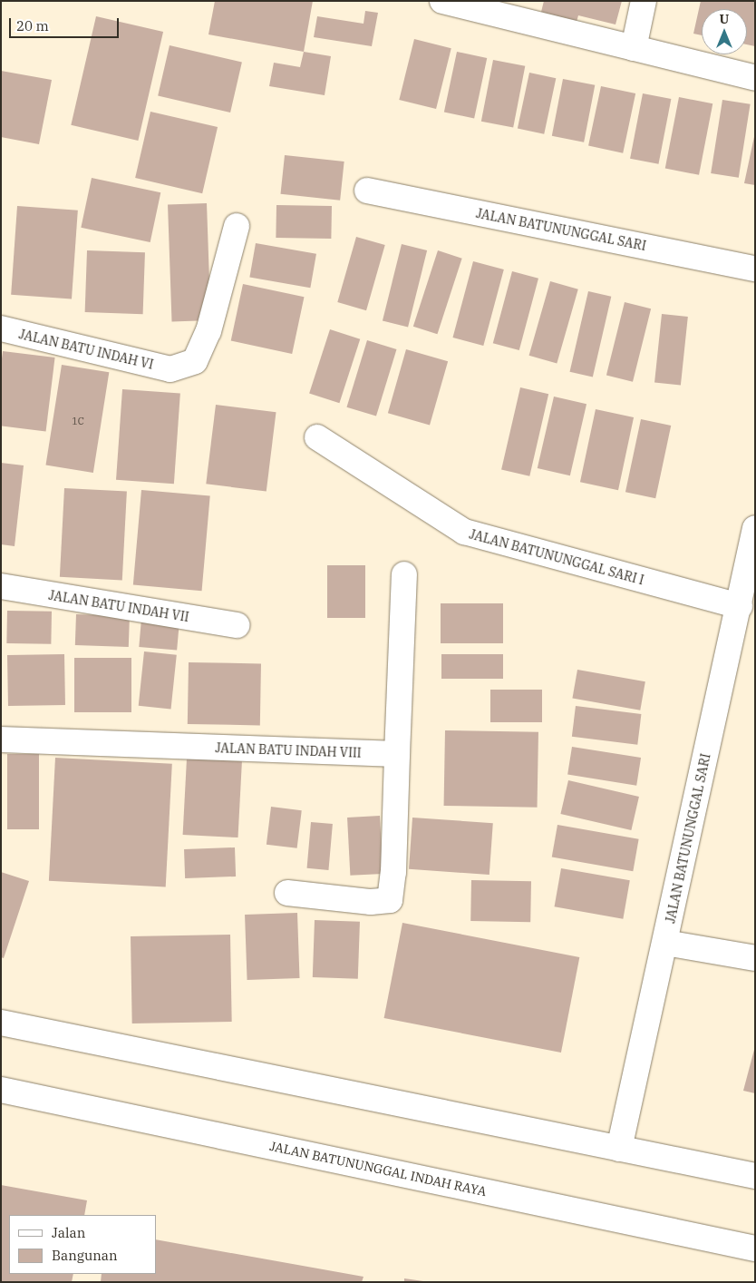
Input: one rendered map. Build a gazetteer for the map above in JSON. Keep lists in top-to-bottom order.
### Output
{
  "streets": {
    "street": [
      "JALAN BATUNUNGGAL SARI",
      "JALAN BATU INDAH VI",
      "JALAN BATUNUNGGAL SARI I",
      "JALAN BATU INDAH VII",
      "JALAN BATU INDAH VIII",
      "JALAN BATUNUNGGAL INDAH RAYA"
    ]
  },
  "crossings": [
    ["JALAN BATUNUNGGAL SARI", "JALAN BATUNUNGGAL SARI I"]
  ],
  "house_numbers": ["1C"],
  "legend": ["Jalan", "Bangunan"],
  "scale_bar": "20 m",
  "north": "top"
}
